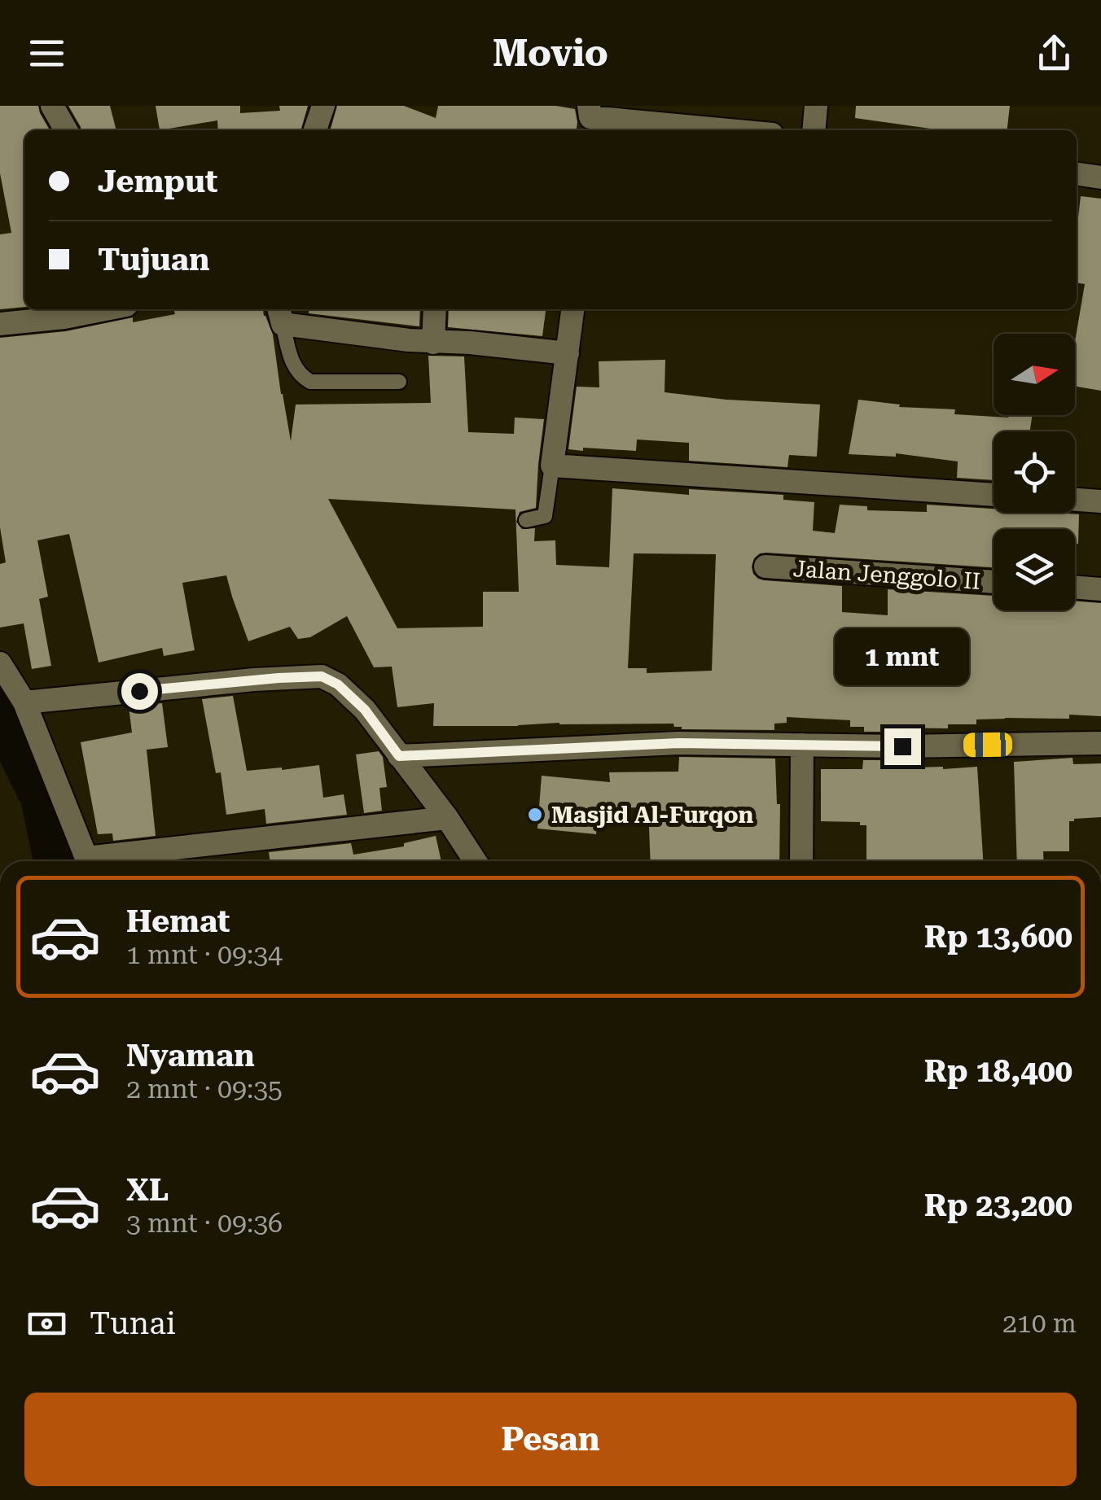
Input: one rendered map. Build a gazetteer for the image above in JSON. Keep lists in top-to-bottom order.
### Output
{
  "streets": {
    "street": ["Jalan Jenggolo II"]
  },
  "places": ["Masjid Al-Furqon"],
  "north": "right",
  "page": {
    "header": "Movio",
    "banner": ["Jemput", "Tujuan"],
    "bubble": "1 mnt",
    "list": [
      {
        "name": "Hemat",
        "note": "1 mnt · 09:34",
        "value": "Rp 13,600"
      },
      {
        "name": "Nyaman",
        "note": "2 mnt · 09:35",
        "value": "Rp 18,400"
      },
      {
        "name": "XL",
        "note": "3 mnt · 09:36",
        "value": "Rp 23,200"
      }
    ],
    "pay": ["Tunai", "210 m"],
    "buttons": "Pesan"
  }
}
